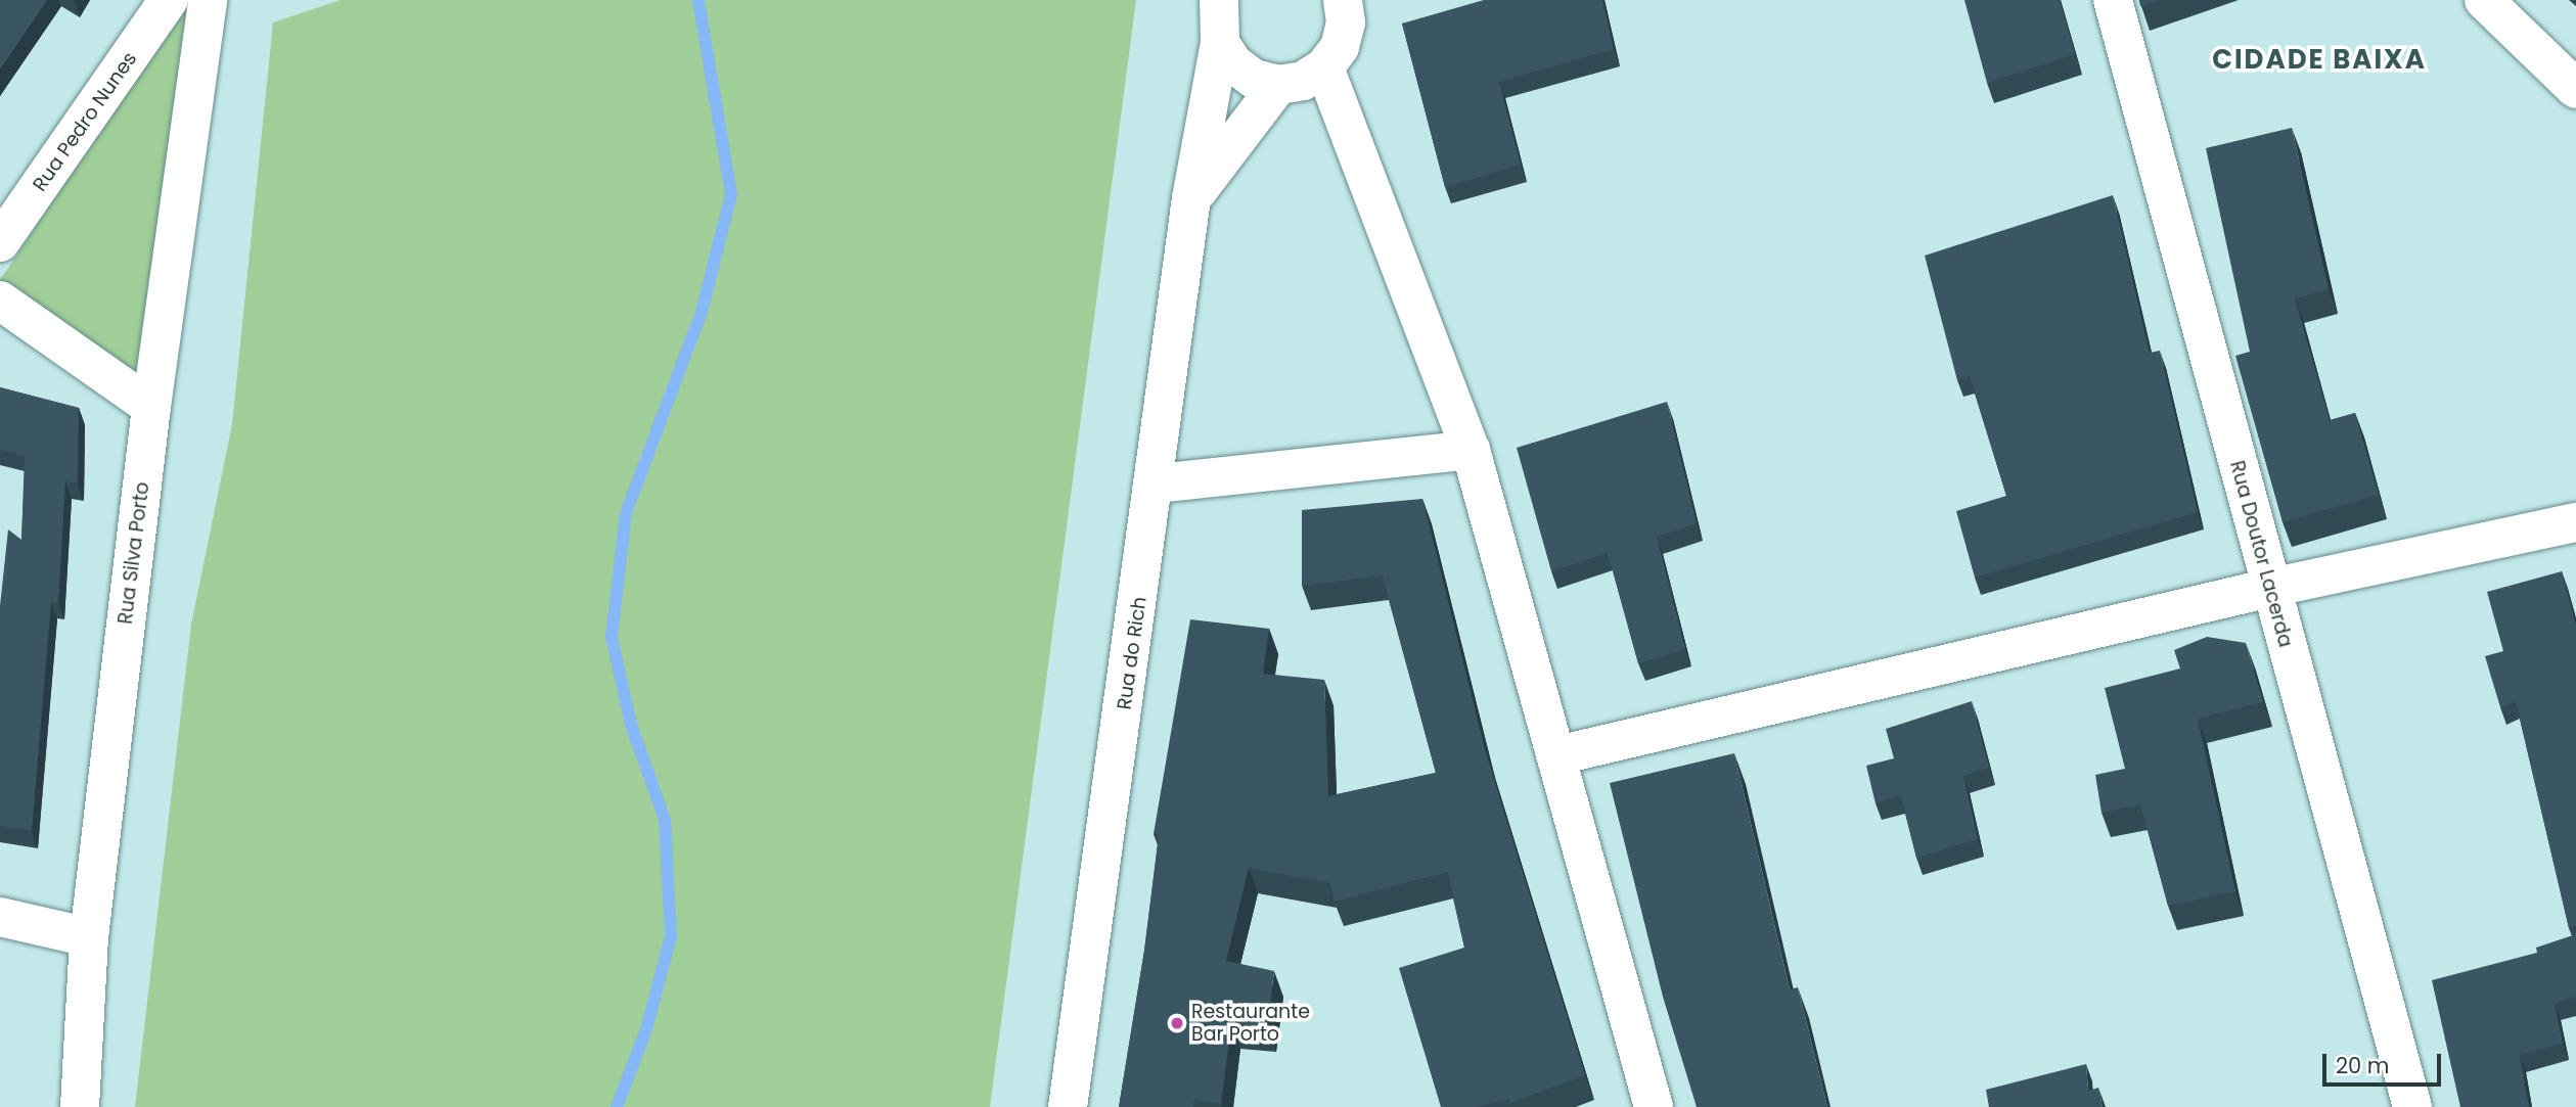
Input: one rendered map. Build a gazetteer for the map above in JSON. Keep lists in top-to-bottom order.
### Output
{
  "streets": {
    "street": [
      "Rua Pedro Nunes",
      "Rua Silva Porto",
      "Rua Doutor Lacerda",
      "Rua do Rich"
    ]
  },
  "districts": ["CIDADE BAIXA"],
  "places": ["Restaurante Bar Porto"],
  "scale_bar": "20 m"
}
